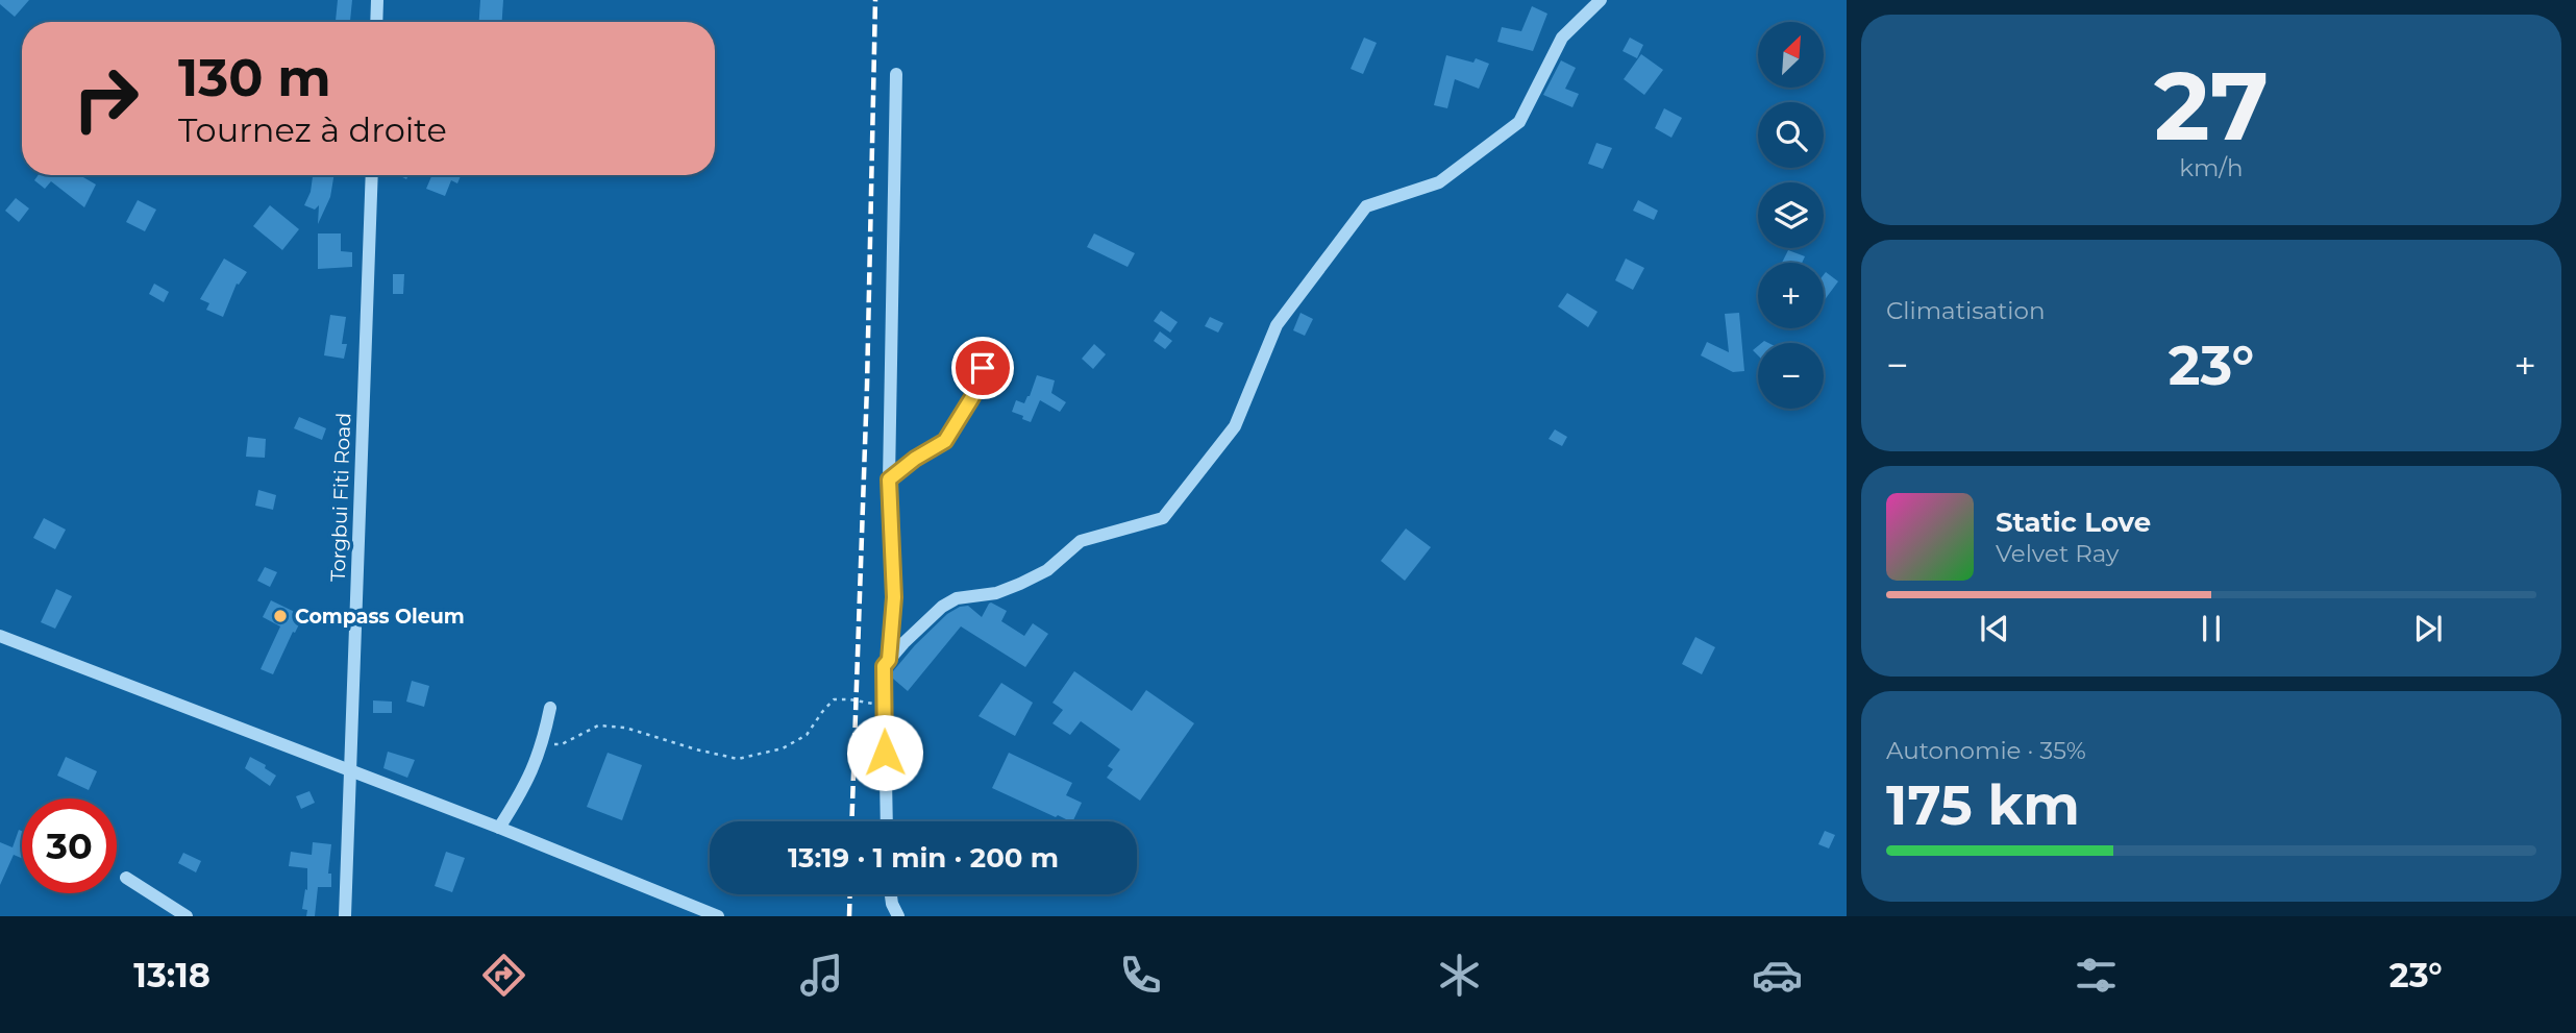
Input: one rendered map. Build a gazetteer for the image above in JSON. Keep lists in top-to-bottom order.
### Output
{
  "streets": {
    "street": ["Torgbui Fiti Road"]
  },
  "places": ["Compass Oleum"],
  "north": "top right",
  "page": {
    "tile": [
      ["27", "km/h"],
      "Climatisation",
      ["Autonomie · 35%", "175 km"]
    ],
    "map_buttons": ["+", "−"],
    "turn": ["130 m", "Tournez à droite"],
    "heat": ["−", "23°", "+"],
    "song": ["Static Love", "Velvet Ray"],
    "limit": "30",
    "trip": "13:19 · 1 min · 200 m",
    "tabs": ["13:18", "23°"]
  }
}
